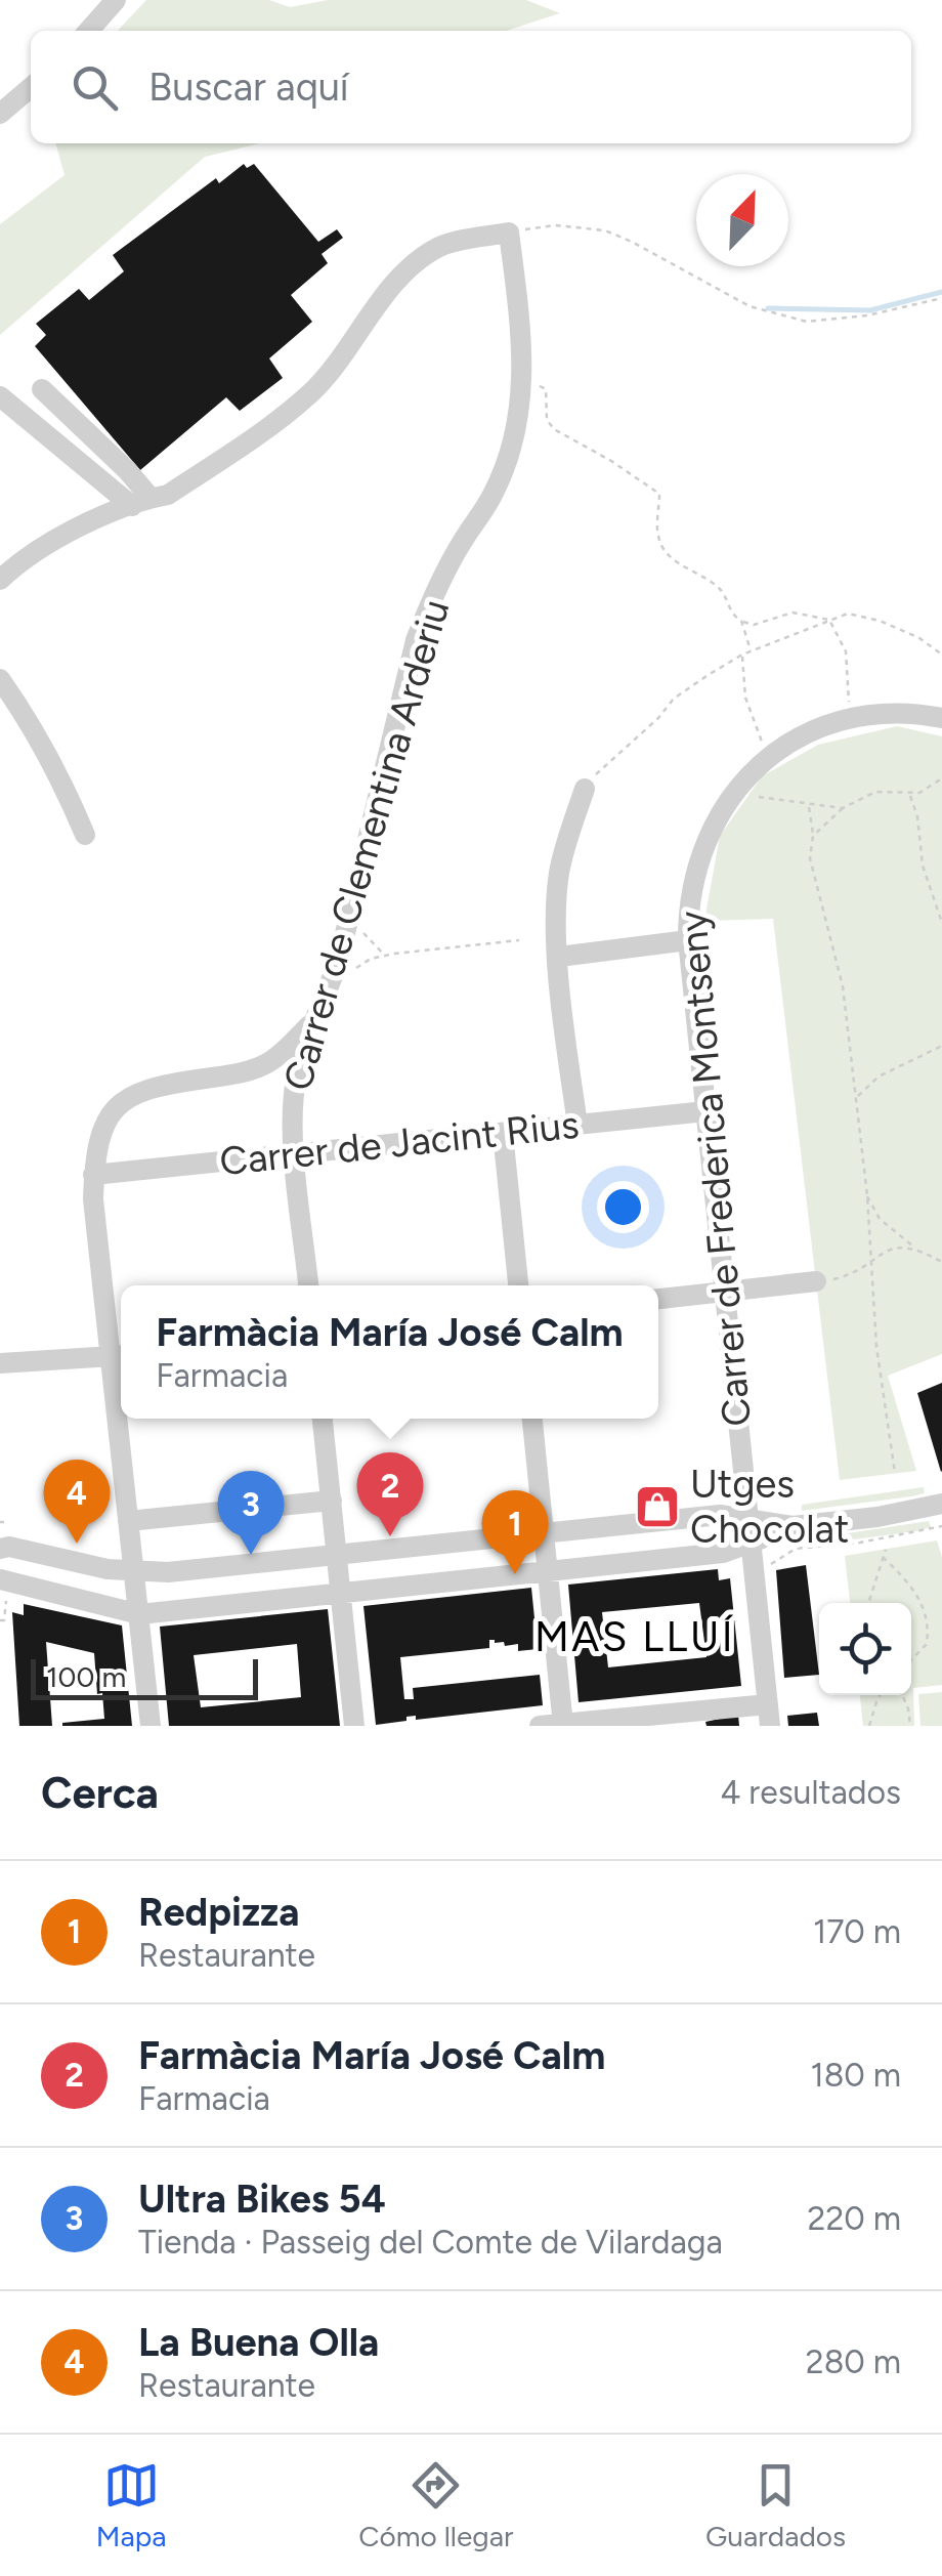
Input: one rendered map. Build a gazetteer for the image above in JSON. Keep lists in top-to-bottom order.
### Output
{
  "streets": {
    "street": ["Carrer de Clementina Arderiu", "Carrer de Jacint Rius", "Carrer de Frederica Montseny"]
  },
  "crossings": [
    ["Carrer de Clementina Arderiu", "Carrer de Jacint Rius"],
    ["Carrer de Jacint Rius", "Carrer de Frederica Montseny"]
  ],
  "districts": ["MAS LLUÍ"],
  "places": {
    "shop": ["Utges Chocolat"]
  },
  "scale_bar": "100 m",
  "north": "top right",
  "page": {
    "search": "Buscar aquí",
    "popup": ["Farmàcia María José Calm", "Farmacia"],
    "pins": [
      "2",
      "4",
      "3",
      "1"
    ],
    "scale": "100 m",
    "heading": ["Cerca", "4 resultados"],
    "list": [
      {
        "mark": "1",
        "name": "Redpizza",
        "note": "Restaurante",
        "value": "170 m"
      },
      {
        "mark": "2",
        "name": "Farmàcia María José Calm",
        "note": "Farmacia",
        "value": "180 m"
      },
      {
        "mark": "3",
        "name": "Ultra Bikes 54",
        "note": "Tienda · Passeig del Comte de Vilardaga",
        "value": "220 m"
      },
      {
        "mark": "4",
        "name": "La Buena Olla",
        "note": "Restaurante",
        "value": "280 m"
      }
    ],
    "nav": ["Mapa", "Cómo llegar", "Guardados"]
  }
}
